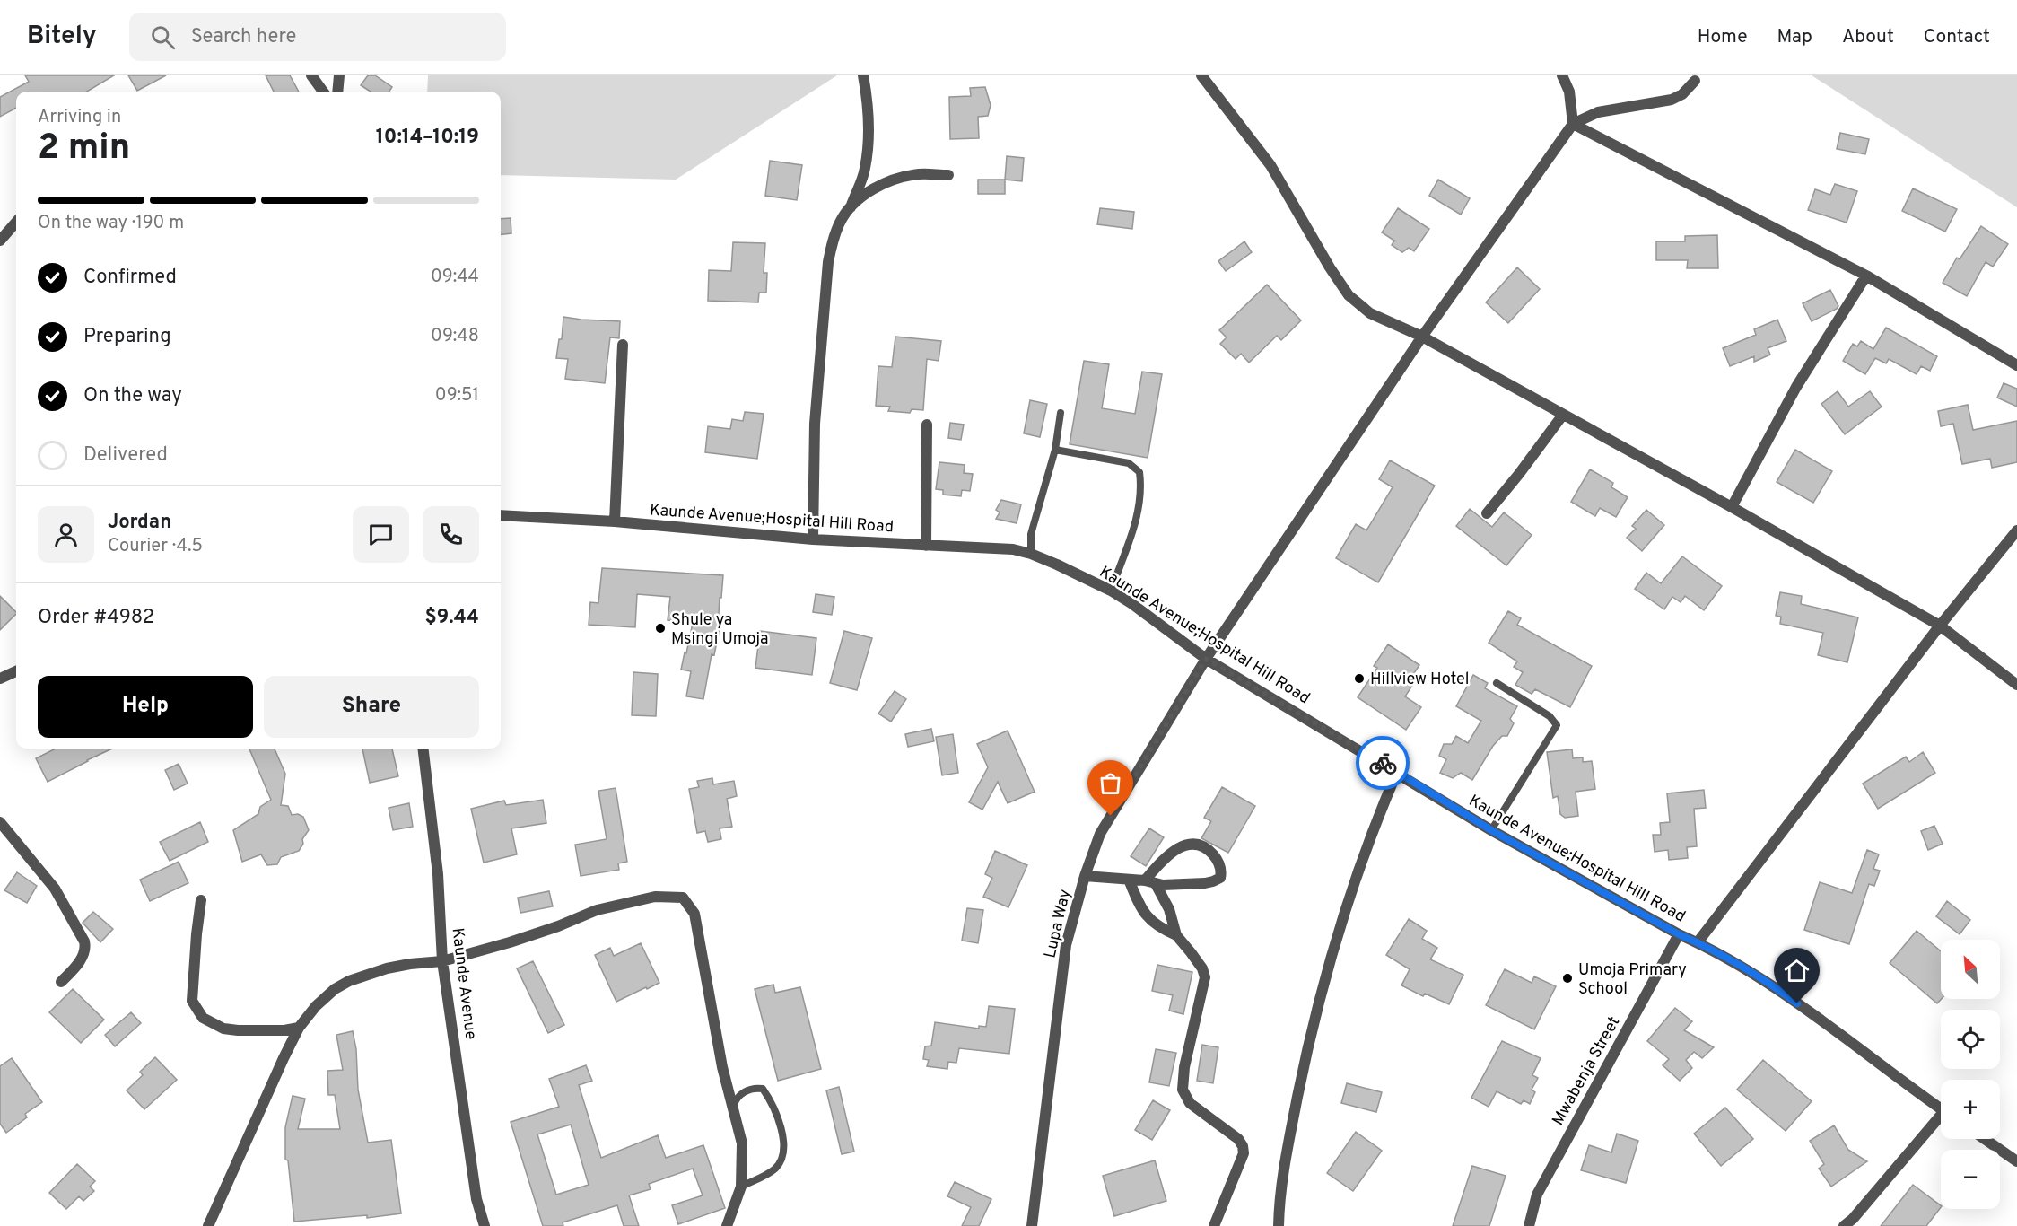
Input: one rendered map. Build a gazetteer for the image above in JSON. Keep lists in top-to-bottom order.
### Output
{
  "streets": {
    "street": [
      "Kaunde Avenue;Hospital Hill Road",
      "Lupa Way",
      "Kaunde Avenue",
      "Mwabenja Street"
    ]
  },
  "crossings": [
    ["Kaunde Avenue;Hospital Hill Road", "Lupa Way"],
    ["Kaunde Avenue;Hospital Hill Road", "Mwabenja Street"]
  ],
  "places": ["Shule ya Msingi Umoja", "Hillview Hotel", "Umoja Primary School"],
  "north": "top left",
  "page": {
    "header": "Bitely",
    "search": "Search here",
    "nav": [
      "Home",
      "Map",
      "About",
      "Contact"
    ],
    "heading": ["2 min", "Arriving in", "10:14–10:19"],
    "panel": [
      "Jordan",
      "Courier · 4.5",
      "Order #4982",
      "$9.44"
    ],
    "bar": "On the way · 190 m",
    "list": [
      ["Confirmed", "09:44"],
      ["Preparing", "09:48"],
      ["On the way", "09:51"],
      "Delivered"
    ],
    "buttons": ["Help", "Share"],
    "map_buttons": ["+", "−"]
  }
}
